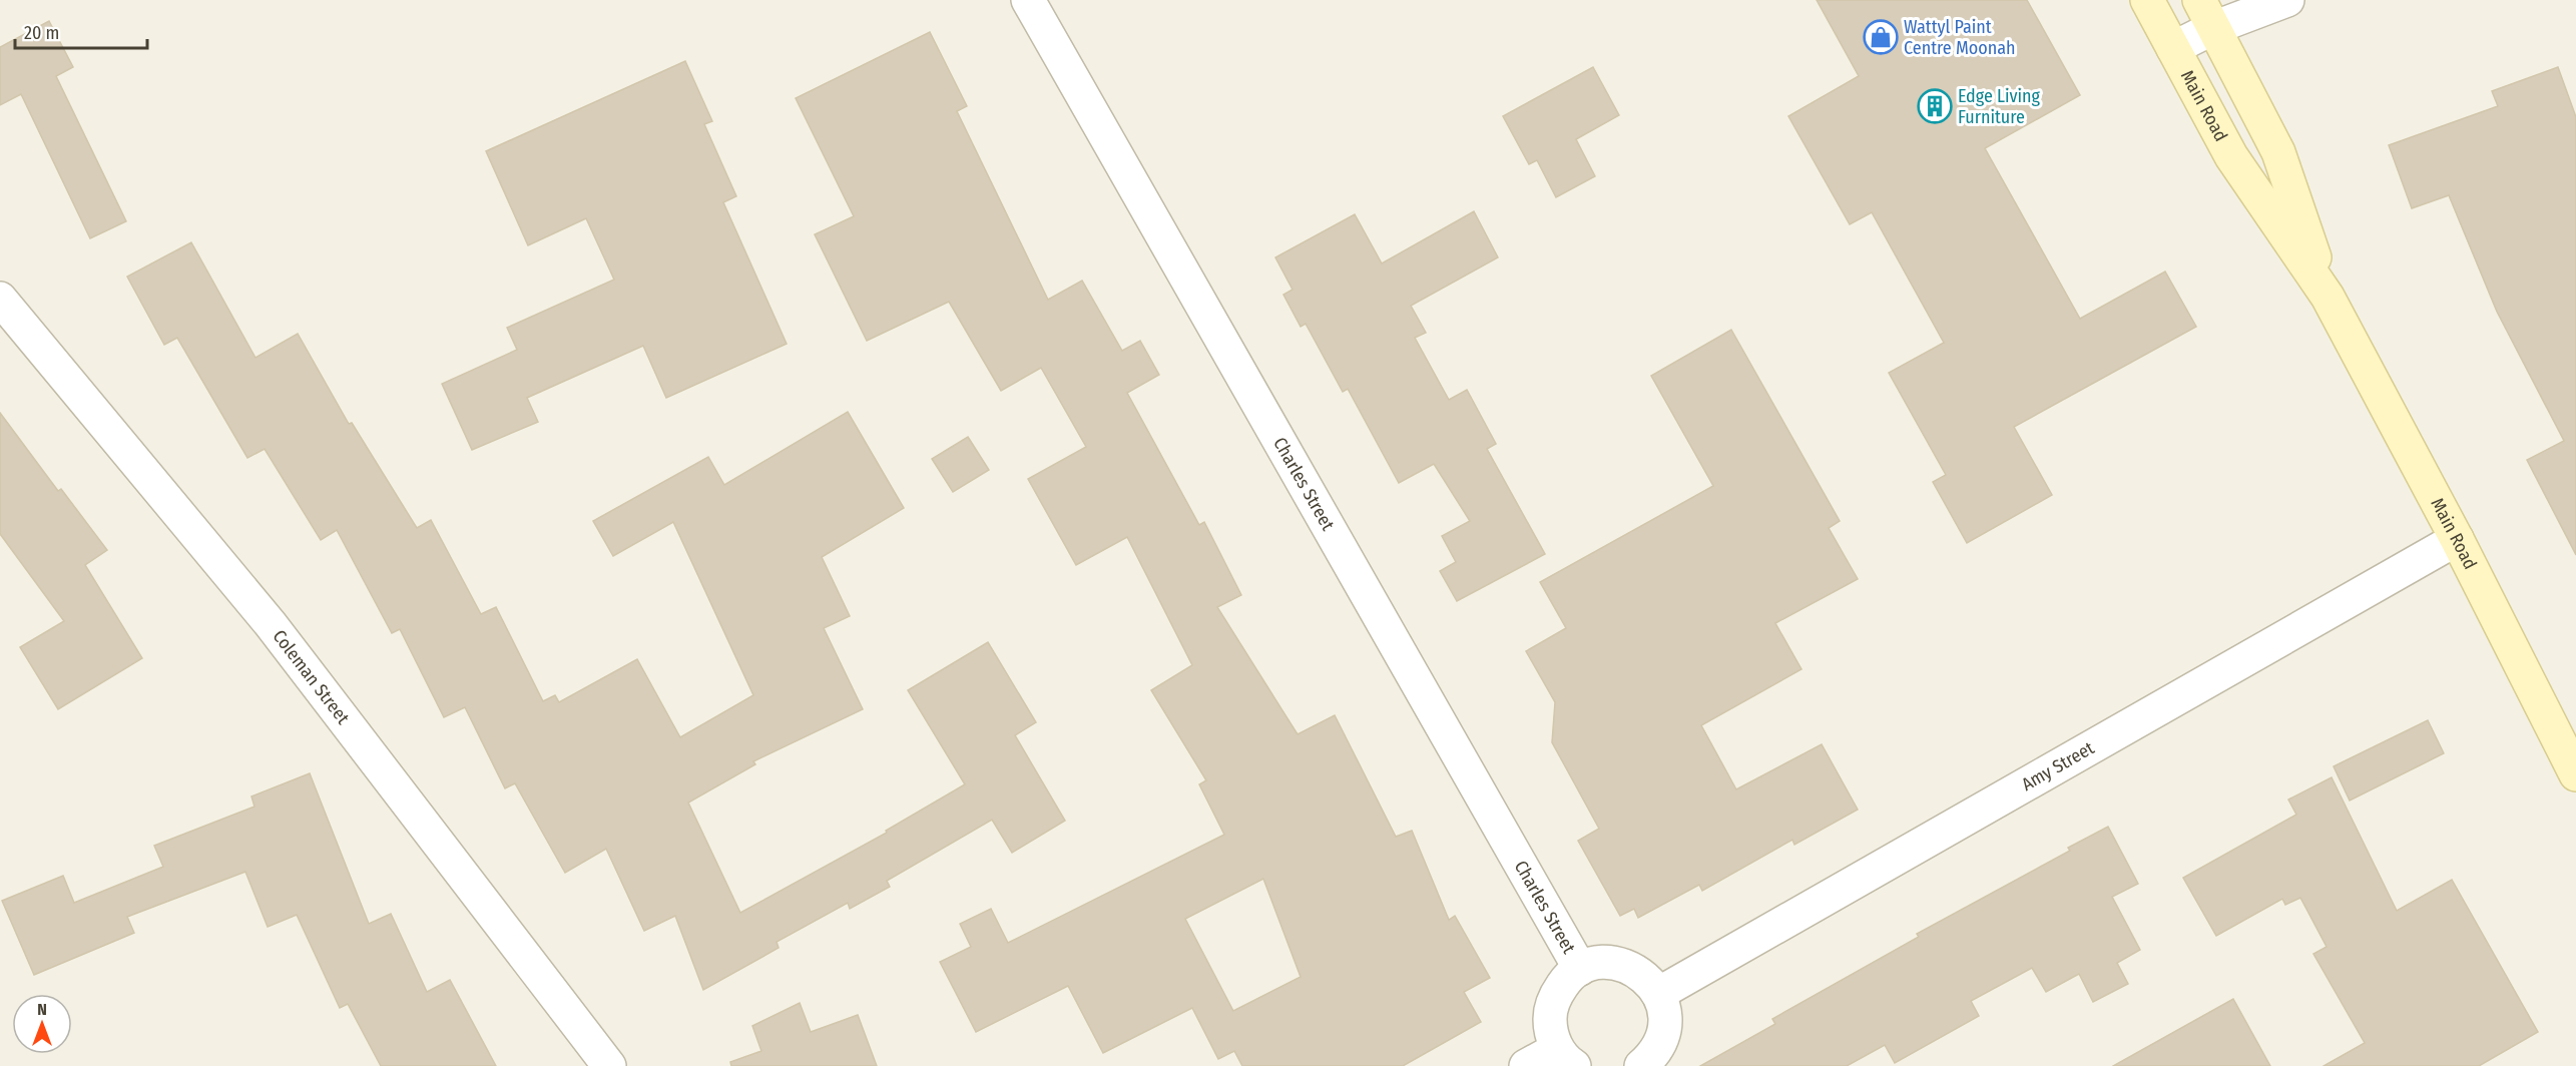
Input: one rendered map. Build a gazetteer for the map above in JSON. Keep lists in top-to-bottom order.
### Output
{
  "streets": {
    "main road": ["Main Road"],
    "street": ["Charles Street", "Coleman Street", "Amy Street"]
  },
  "crossings": [
    ["Main Road", "Amy Street"]
  ],
  "places": {
    "shop": ["Wattyl Paint Centre Moonah"],
    "building": ["Edge Living Furniture"]
  },
  "scale_bar": "20 m",
  "north": "top"
}
